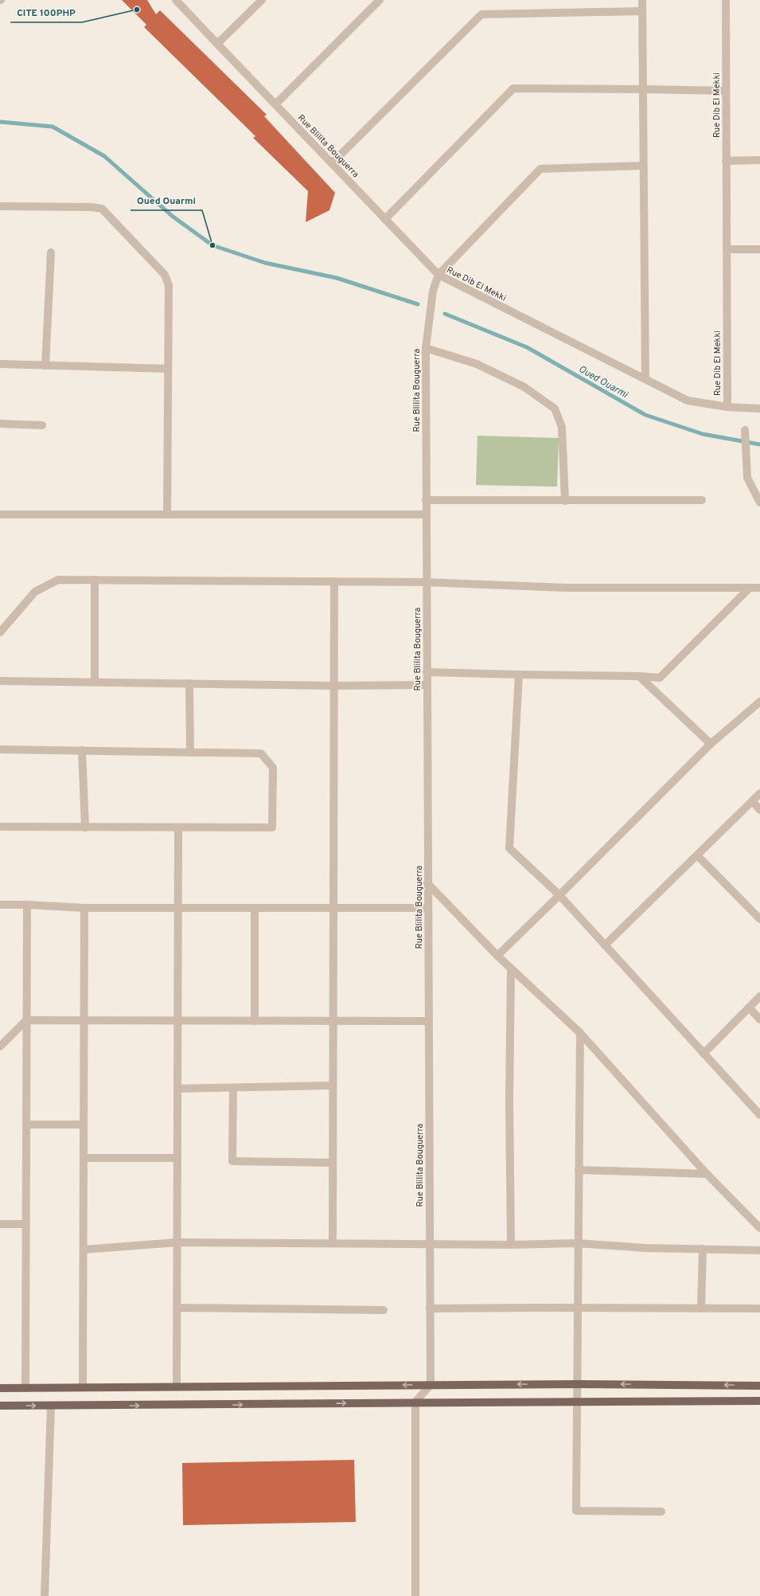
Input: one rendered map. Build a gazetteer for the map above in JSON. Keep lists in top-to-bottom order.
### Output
{
  "streets": {
    "street": ["Rue Dib El Mekki", "Rue Blilita Bouguerra"]
  },
  "crossings": [
    ["Rue Dib El Mekki", "Rue Blilita Bouguerra"]
  ],
  "water": ["Oued Ouarmi"],
  "places": ["CITE 100PHP", "Oued Ouarmi"]
}
